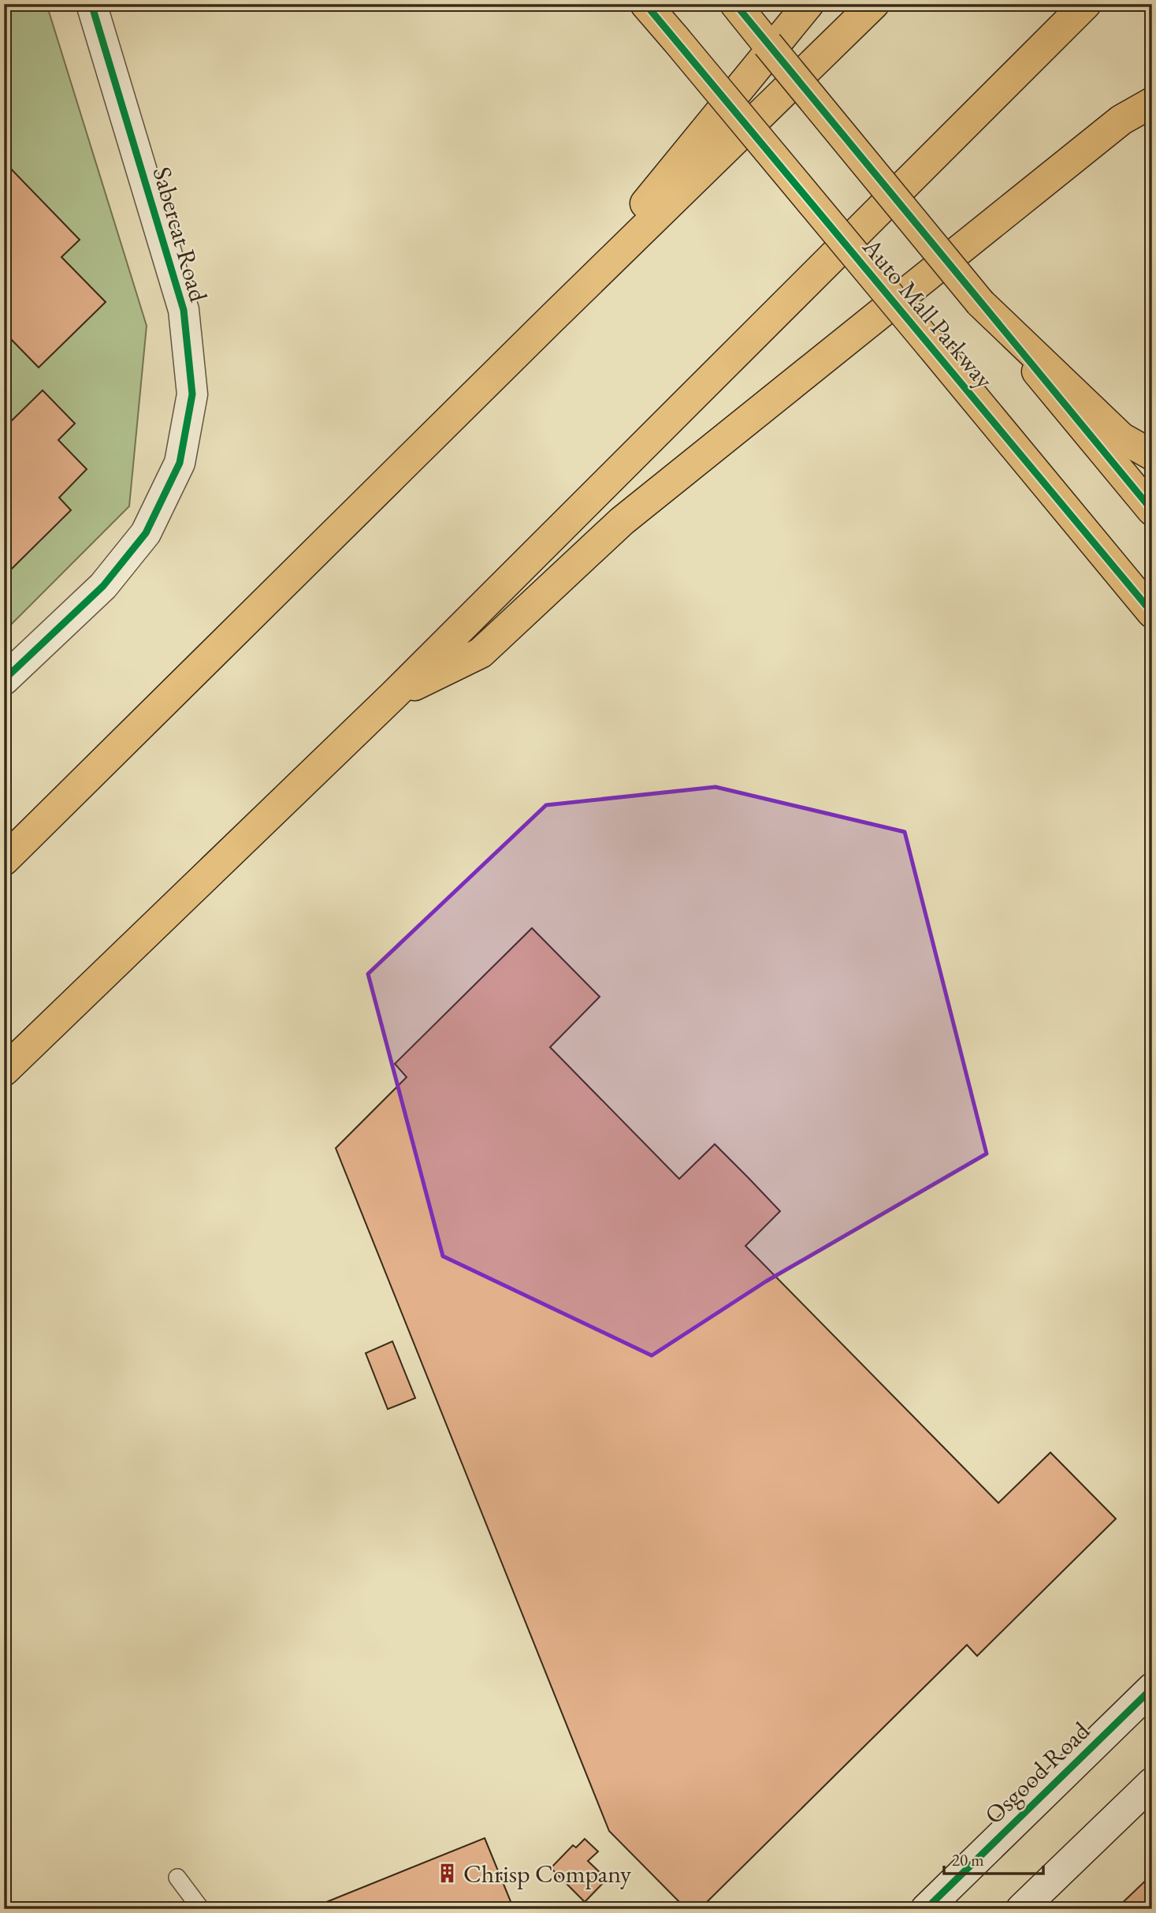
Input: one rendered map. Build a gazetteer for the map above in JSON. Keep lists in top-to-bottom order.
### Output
{
  "streets": {
    "main road": ["Auto Mall Parkway"],
    "street": ["Sabercat Road", "Osgood Road"]
  },
  "places": {
    "building": ["Chrisp Company"]
  },
  "scale_bar": "20 m"
}
